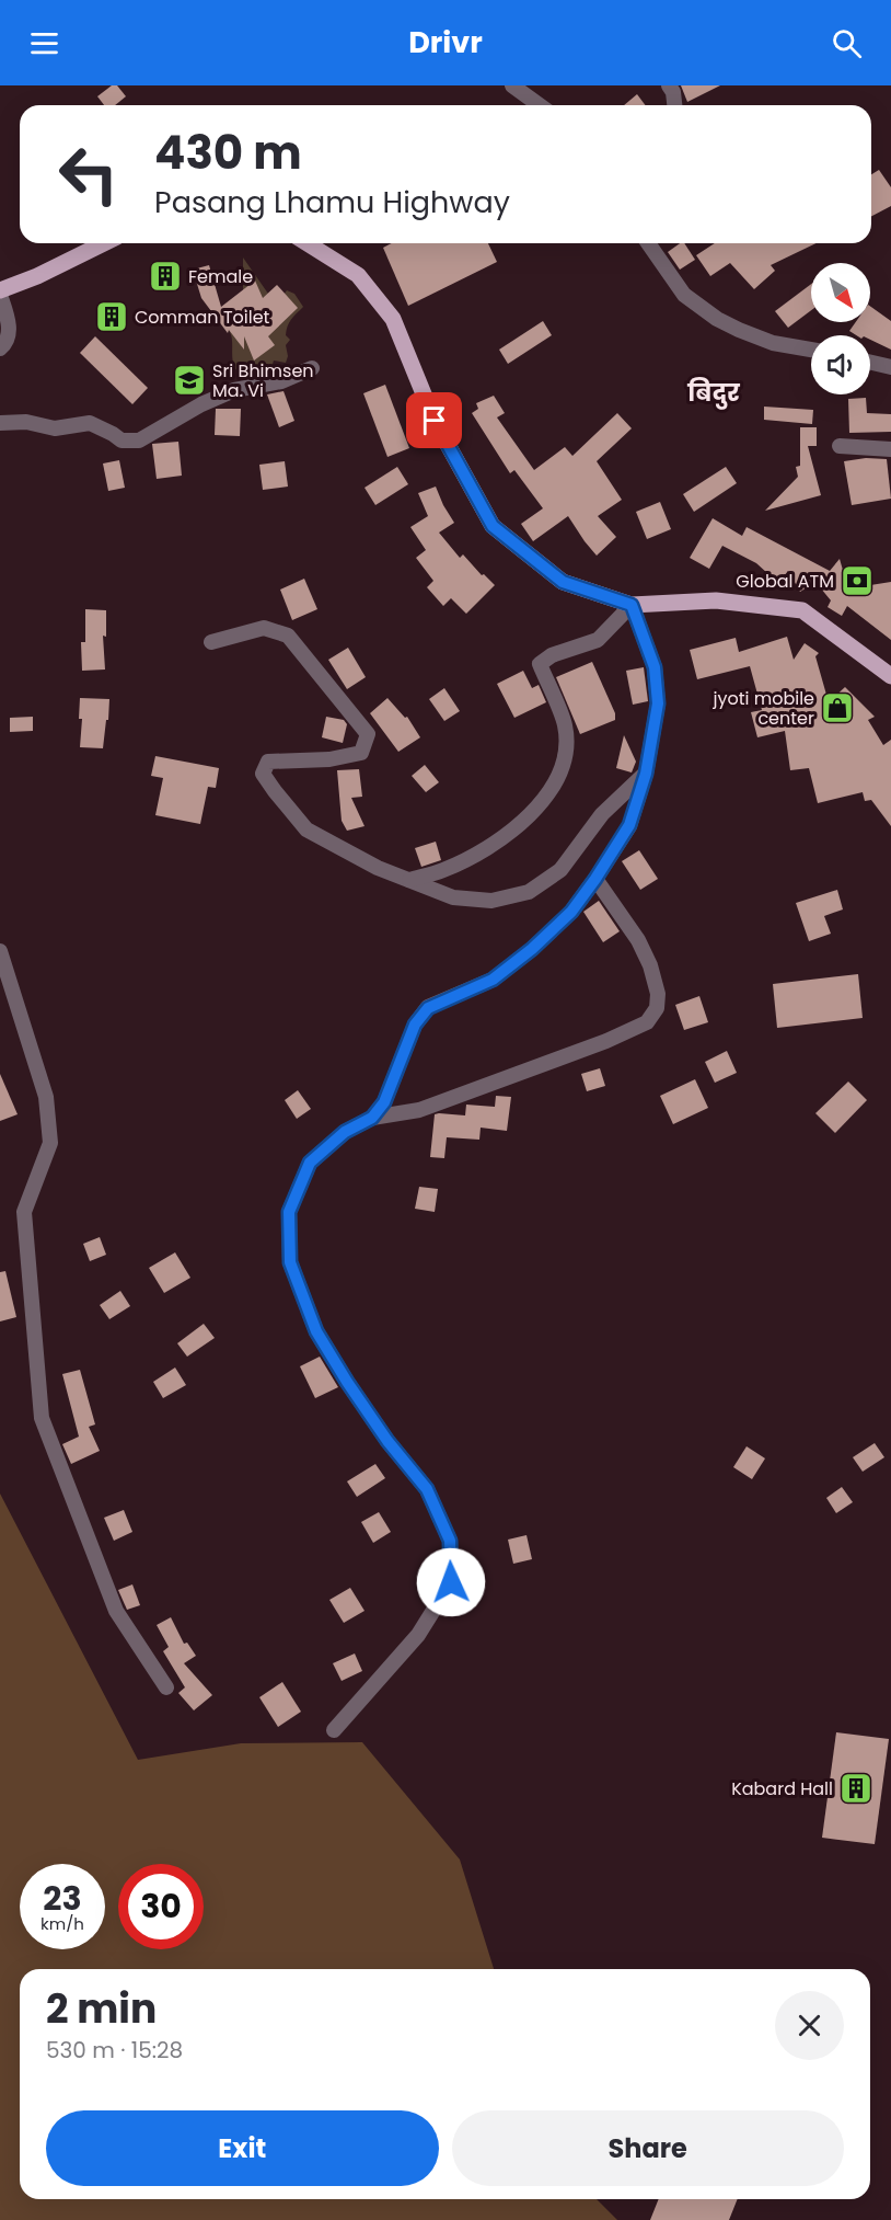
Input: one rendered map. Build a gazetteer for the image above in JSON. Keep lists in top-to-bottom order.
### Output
{
  "districts": ["बिदुर"],
  "places": {
    "building": ["Female", "Comman Toilet", "Kabard Hall"],
    "school or university": ["Sri Bhimsen Ma. Vi"],
    "bank": ["Global ATM"],
    "shop": ["jyoti mobile center"]
  },
  "north": "bottom right",
  "page": {
    "header": "Drivr",
    "turn": ["430 m", "Pasang Lhamu Highway"],
    "speed": "23 km/h",
    "limit": "30",
    "heading": ["2 min", "530 m · 15:28"],
    "buttons": ["Exit", "Share"]
  }
}
